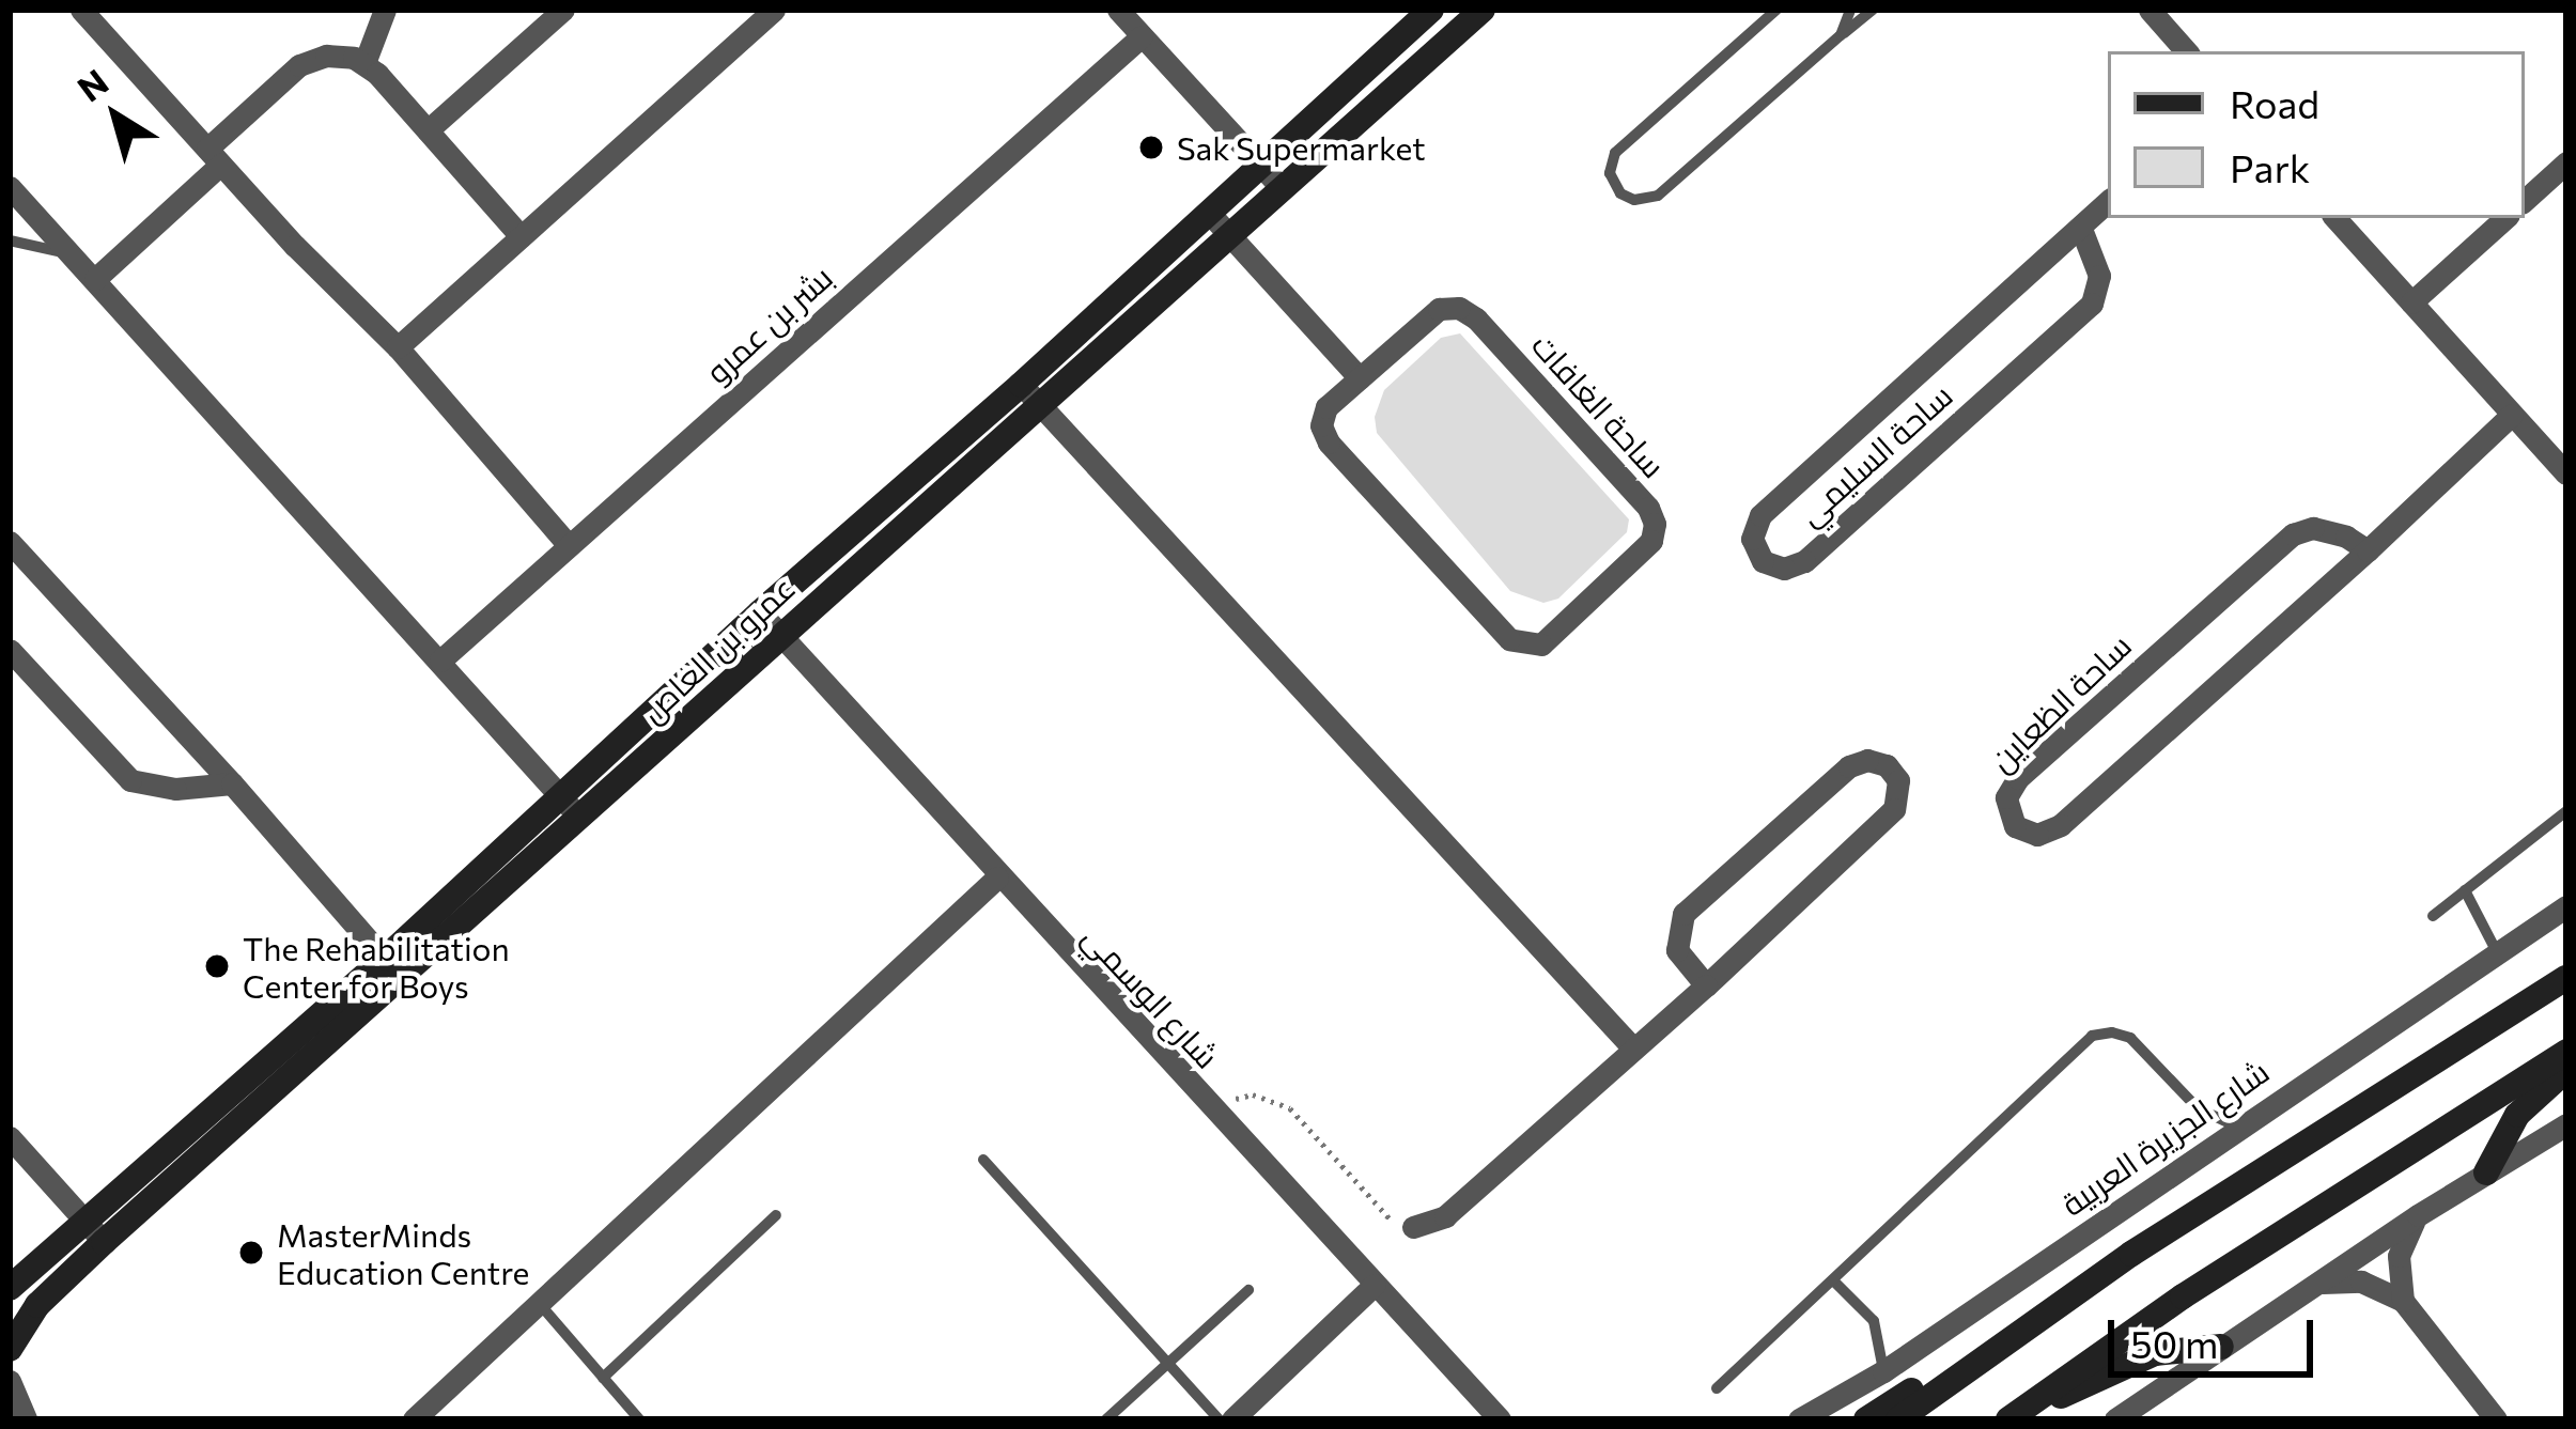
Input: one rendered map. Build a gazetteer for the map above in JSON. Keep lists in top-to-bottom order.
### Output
{
  "streets": {
    "street": [
      "بشر بن عمرو",
      "ساحة الغافات",
      "ساحة السليمي",
      "عمرو بن العاص",
      "ساحة الظعاين",
      "شارع الوسمي",
      "شارع الجزيرة العربية"
    ]
  },
  "crossings": [
    ["عمرو بن العاص", "شارع الوسمي"]
  ],
  "places": ["Sak Supermarket", "The Rehabilitation Center for Boys", "MasterMinds Education Centre"],
  "legend": ["Road", "Park"],
  "scale_bar": "50 m",
  "north": "top left"
}
